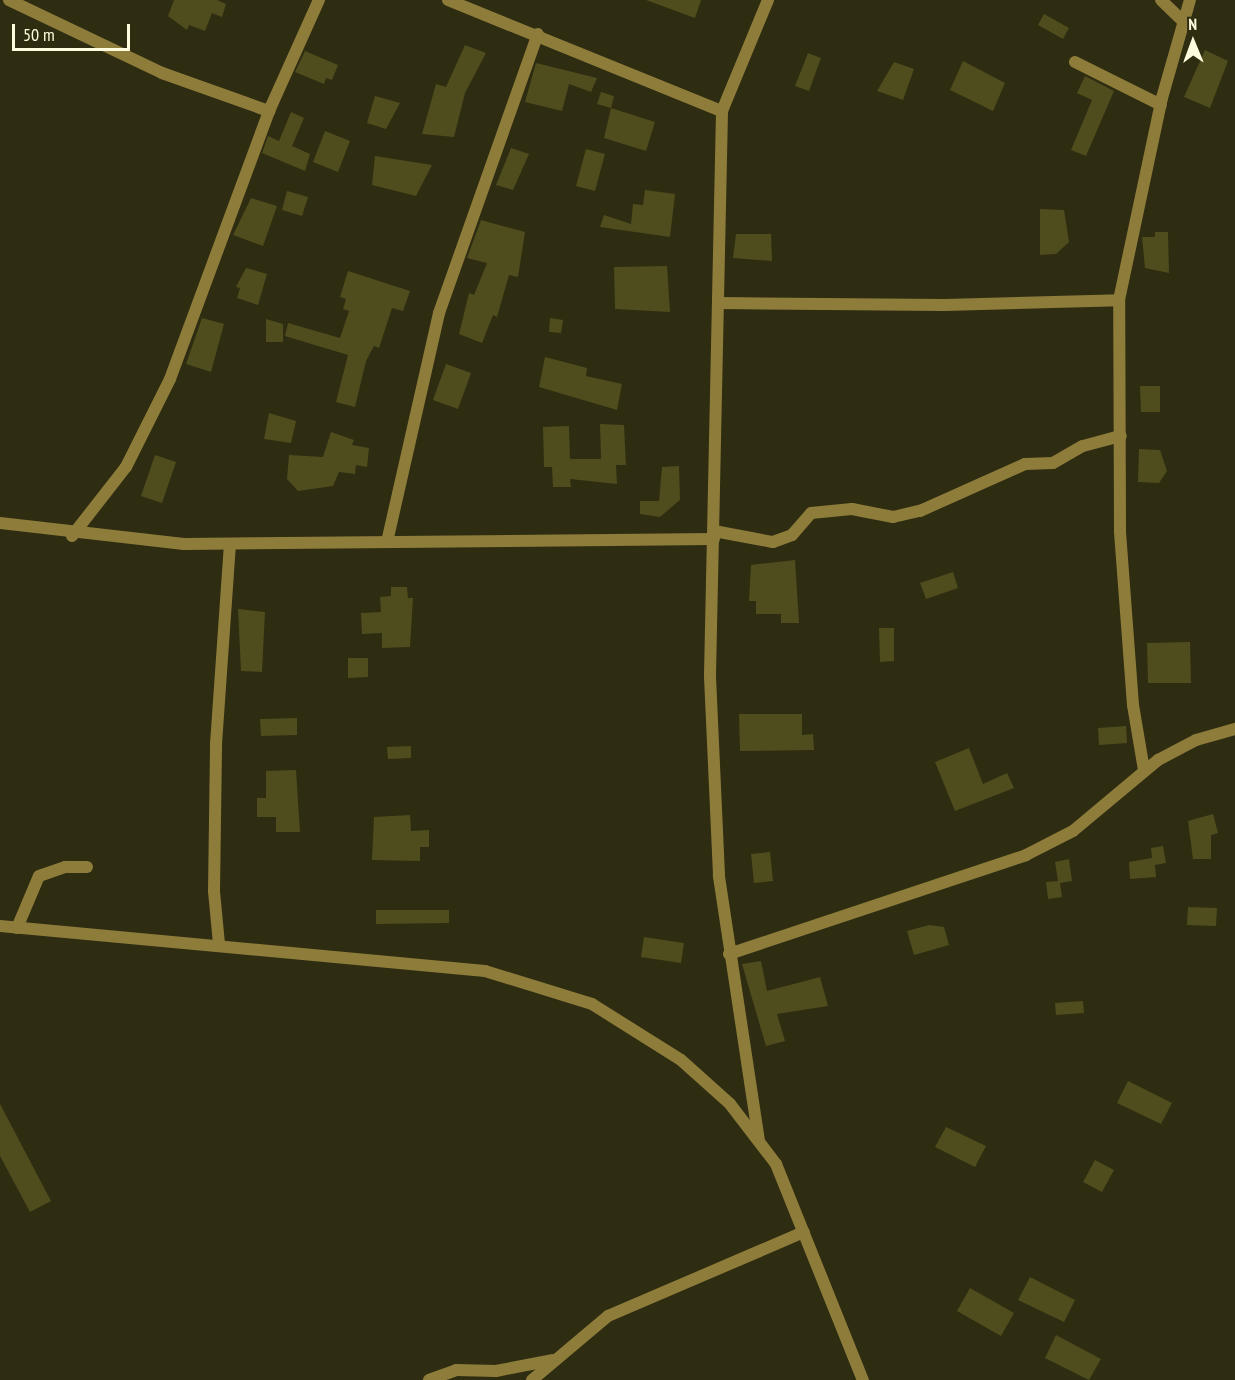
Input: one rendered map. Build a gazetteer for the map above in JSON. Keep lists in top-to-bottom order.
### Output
{
  "scale_bar": "50 m",
  "north": "top"
}
